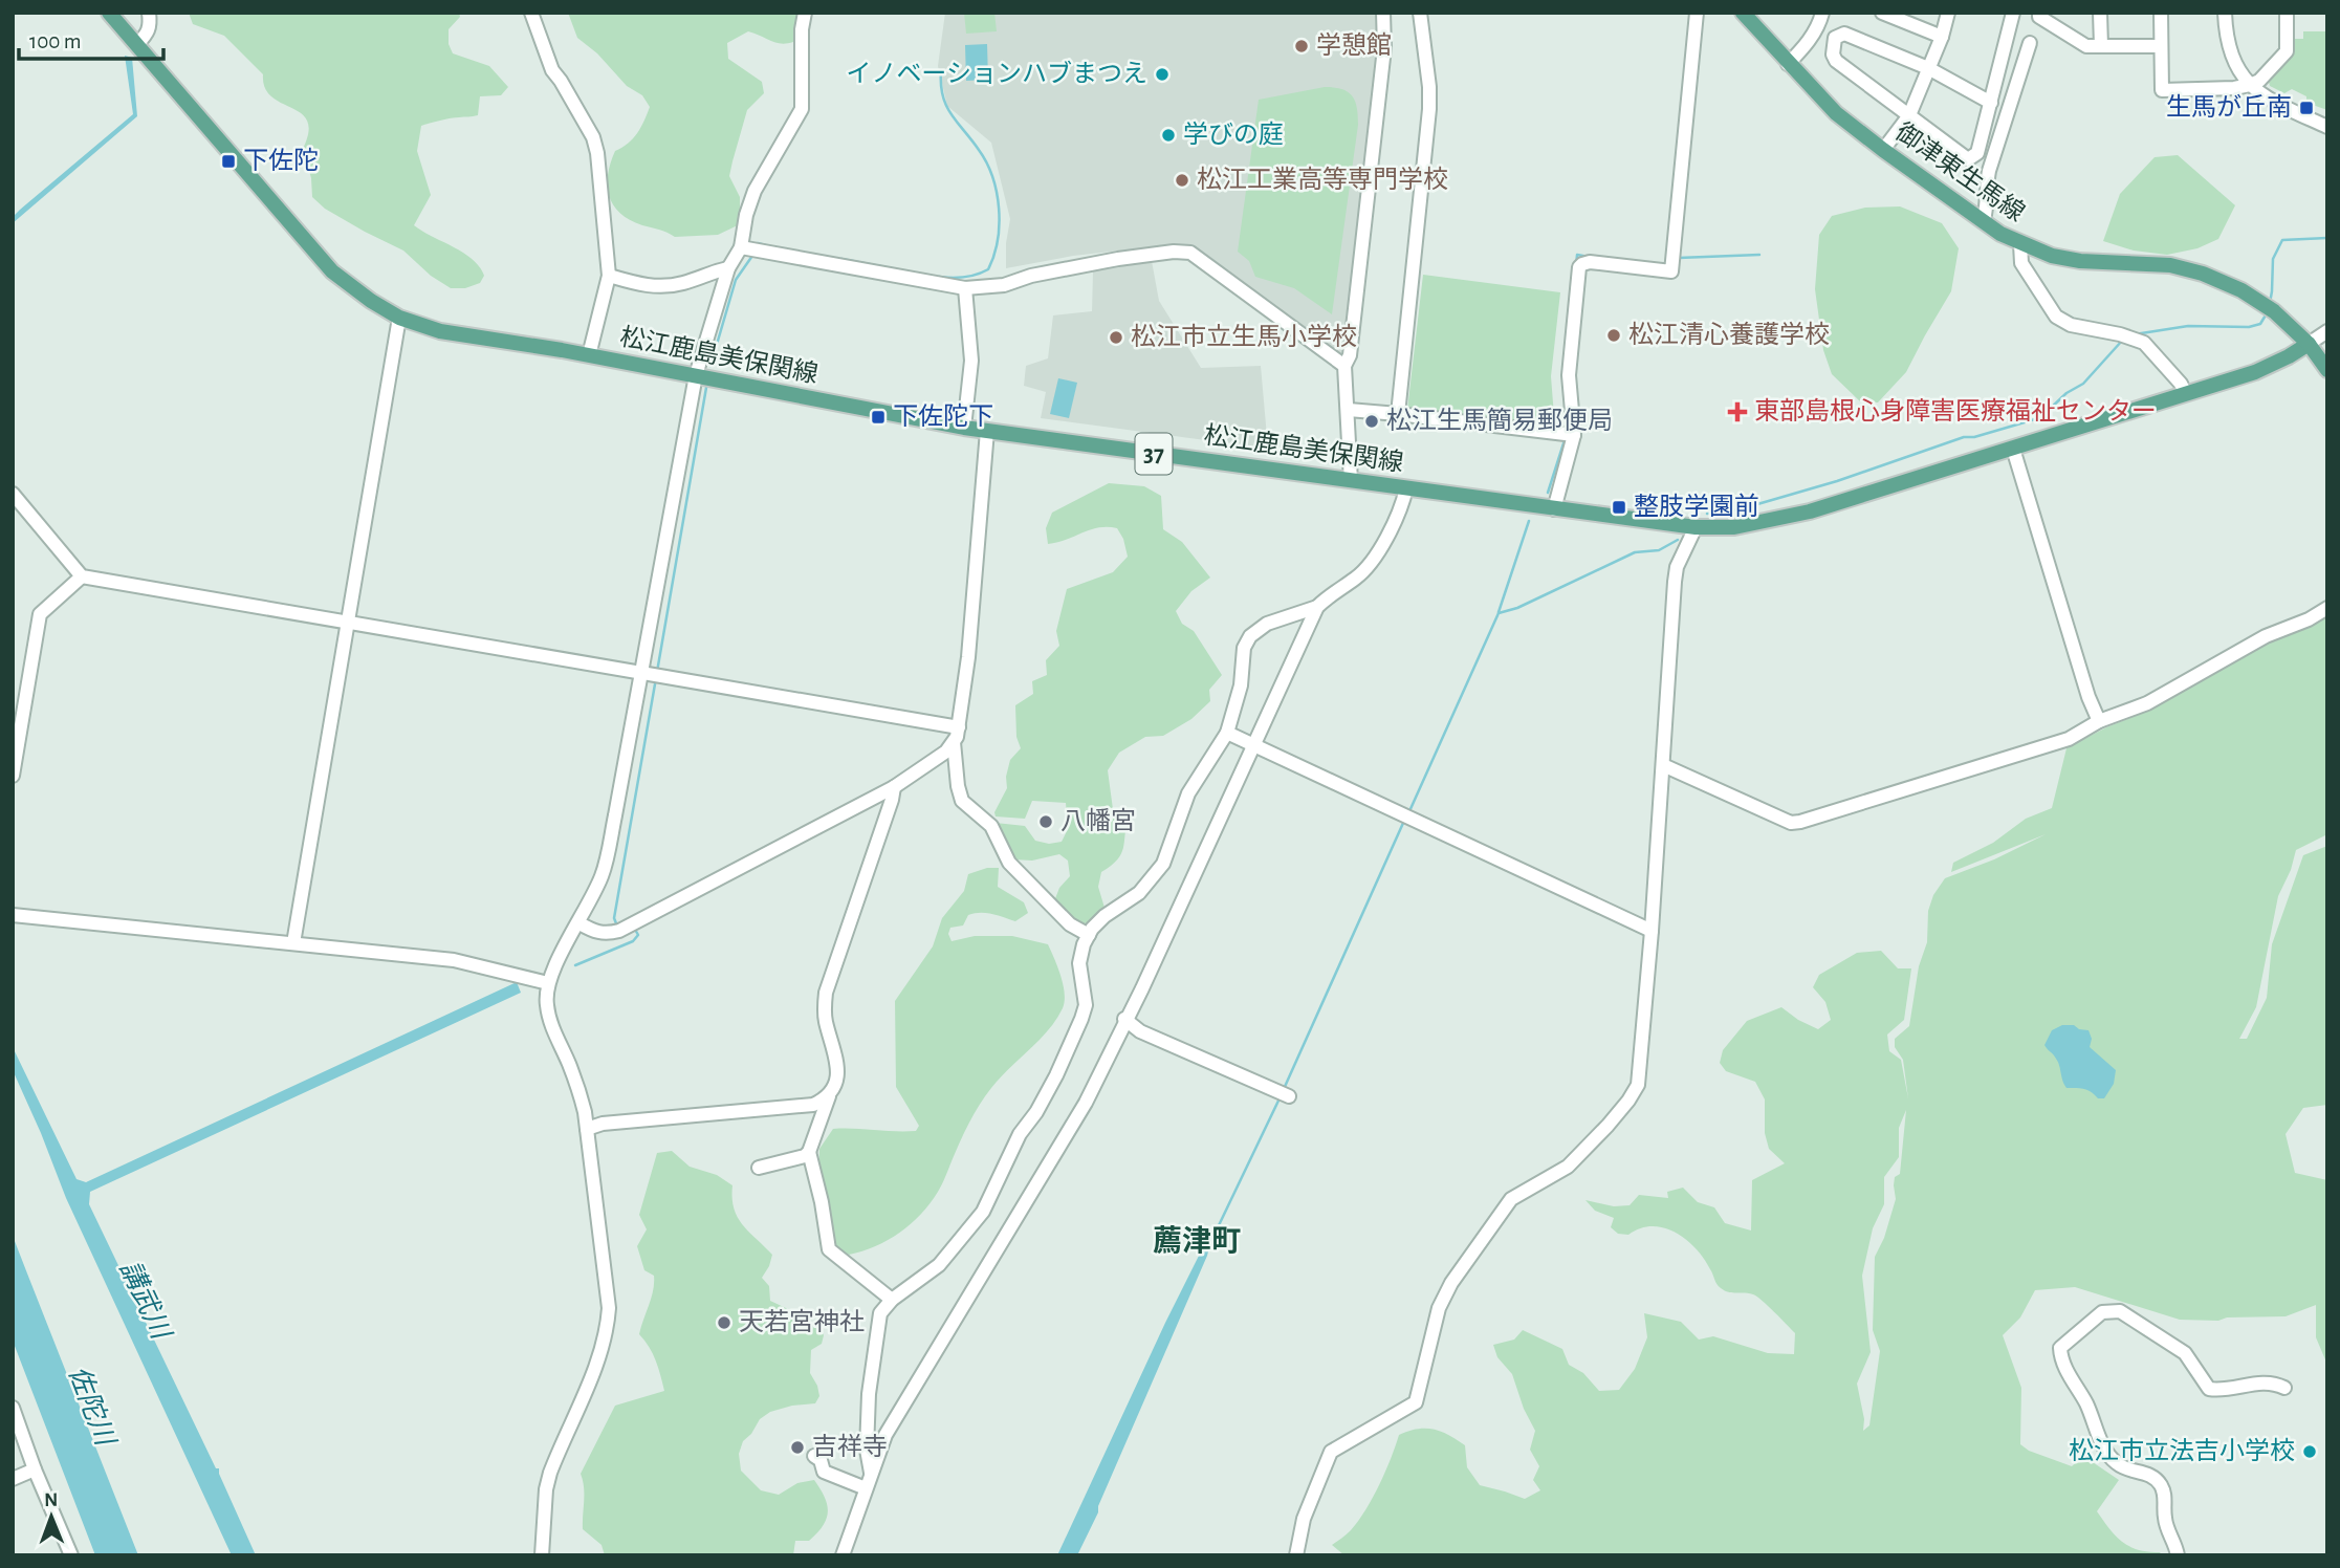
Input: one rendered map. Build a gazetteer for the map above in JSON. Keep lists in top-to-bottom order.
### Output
{
  "streets": {
    "main road": ["御津東生馬線", "松江鹿島美保関線", "37"]
  },
  "crossings": [
    ["御津東生馬線", "松江鹿島美保関線"]
  ],
  "districts": ["薦津町"],
  "water": ["講武川", "佐陀川"],
  "places": {
    "other": [
      "学憩館",
      "イノベーションハブまつえ",
      "学びの庭",
      "松江工業高等専門学校",
      "松江清心養護学校",
      "松江市立生馬小学校",
      "松江生馬簡易郵便局",
      "八幡宮",
      "天若宮神社",
      "吉祥寺",
      "松江市立法吉小学校"
    ],
    "transit": [
      "生馬が丘南",
      "下佐陀",
      "下佐陀下",
      "整肢学園前"
    ],
    "health": ["東部島根心身障害医療福祉センター"]
  },
  "scale_bar": "100 m",
  "north": "top"
}
